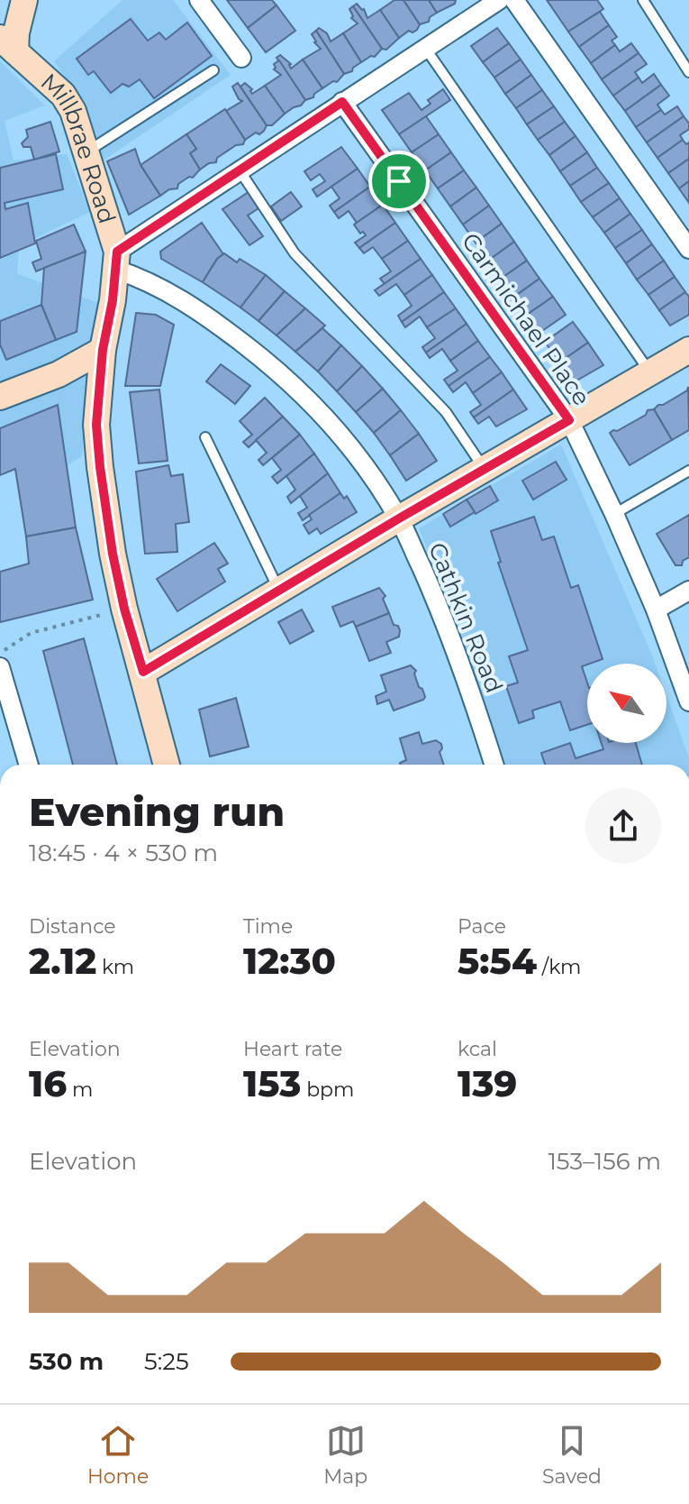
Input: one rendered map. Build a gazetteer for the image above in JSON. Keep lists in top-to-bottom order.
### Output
{
  "streets": {
    "street": ["Millbrae Road", "Carmichael Place", "Cathkin Road"]
  },
  "crossings": [
    ["Millbrae Road", "Cathkin Road"]
  ],
  "north": "top left",
  "page": {
    "heading": ["Evening run", "18:45 · 4 × 530 m"],
    "stats": [
      ["Distance", "2.12 km"],
      ["Time", "12:30"],
      ["Pace", "5:54 /km"],
      ["Elevation", "16 m"],
      ["Heart rate", "153 bpm"],
      ["kcal", "139"]
    ],
    "chart": ["Elevation", "153–156 m"],
    "list": [
      {
        "name": "530 m",
        "note": "5:25"
      }
    ],
    "tabs": ["Home", "Map", "Saved"]
  }
}
